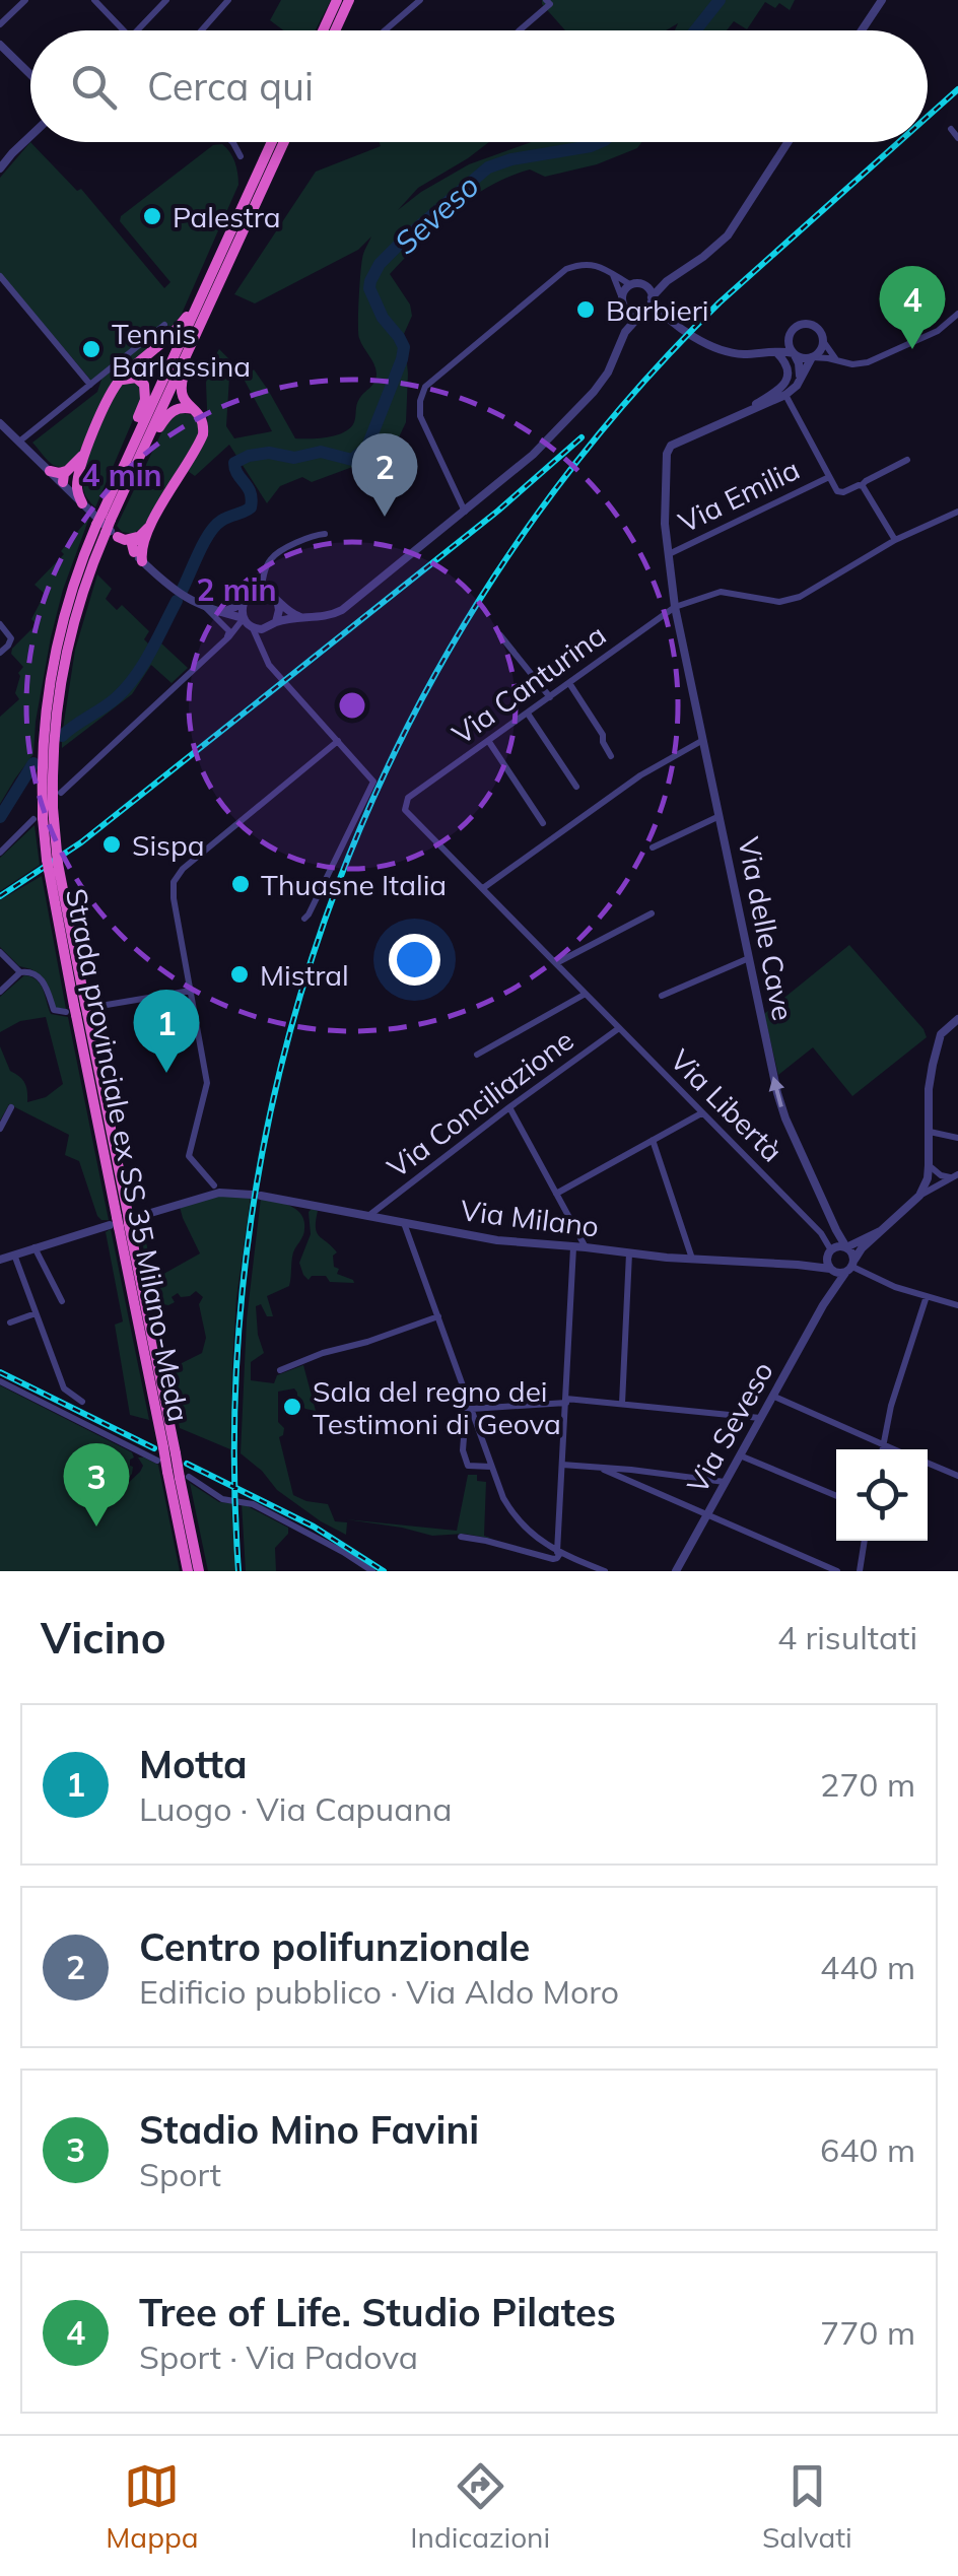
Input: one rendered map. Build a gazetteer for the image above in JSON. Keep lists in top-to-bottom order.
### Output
{
  "streets": {
    "highway": ["Strada provinciale ex SS 35 Milano-Meda"],
    "street": [
      "Via Emilia",
      "Via Canturina",
      "Via delle Cave",
      "Via Conciliazione",
      "Via Libertà",
      "Via Milano",
      "Via Seveso"
    ]
  },
  "crossings": [
    ["Via Emilia", "Via delle Cave"],
    ["Via Canturina", "Via delle Cave"],
    ["Via Canturina", "Via Libertà"],
    ["Via delle Cave", "Via Libertà"],
    ["Via delle Cave", "Via Milano"],
    ["Via delle Cave", "Via Seveso"],
    ["Via Conciliazione", "Via Libertà"],
    ["Via Conciliazione", "Via Milano"],
    ["Via Libertà", "Via Milano"],
    ["Via Libertà", "Via Seveso"],
    ["Strada provinciale ex SS 35 Milano-Meda", "Via Milano"],
    ["Via Milano", "Via Seveso"]
  ],
  "water": ["Seveso"],
  "places": [
    "Palestra",
    "Barbieri",
    "Tennis Barlassina",
    "Sispa",
    "Thuasne Italia",
    "Mistral",
    "Sala del regno dei Testimoni di Geova"
  ],
  "page": {
    "search": "Cerca qui",
    "pins": [
      "4",
      "2",
      "1",
      "3"
    ],
    "heading": ["Vicino", "4 risultati"],
    "list": [
      {
        "mark": "1",
        "name": "Motta",
        "note": "Luogo · Via Capuana",
        "value": "270 m"
      },
      {
        "mark": "2",
        "name": "Centro polifunzionale",
        "note": "Edificio pubblico · Via Aldo Moro",
        "value": "440 m"
      },
      {
        "mark": "3",
        "name": "Stadio Mino Favini",
        "note": "Sport",
        "value": "640 m"
      },
      {
        "mark": "4",
        "name": "Tree of Life. Studio Pilates",
        "note": "Sport · Via Padova",
        "value": "770 m"
      }
    ],
    "nav": ["Mappa", "Indicazioni", "Salvati"]
  },
  "rings": ["4 min", "2 min"]
}
